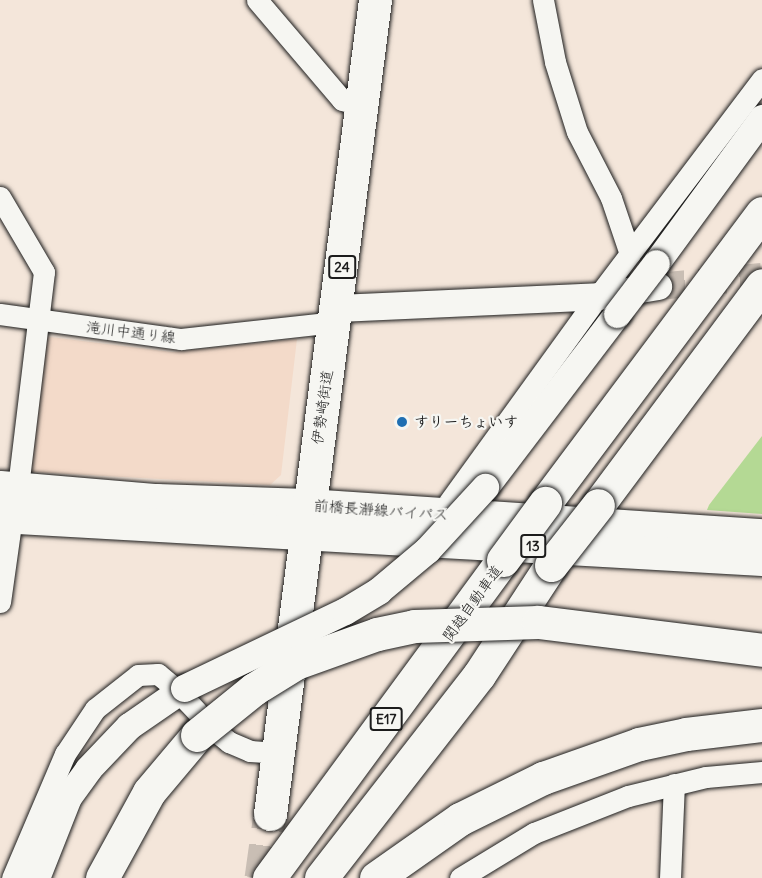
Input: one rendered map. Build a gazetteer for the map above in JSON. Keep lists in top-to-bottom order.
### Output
{
  "streets": {
    "main road": [
      "24",
      "伊勢崎街道",
      "前橋長瀞線バイパス",
      "13",
      "関越自動車道",
      "E17"
    ],
    "street": ["滝川中通り線"]
  },
  "crossings": [
    ["滝川中通り線", "伊勢崎街道"],
    ["伊勢崎街道", "前橋長瀞線バイパス"]
  ],
  "places": ["すりーちょいす"]
}
